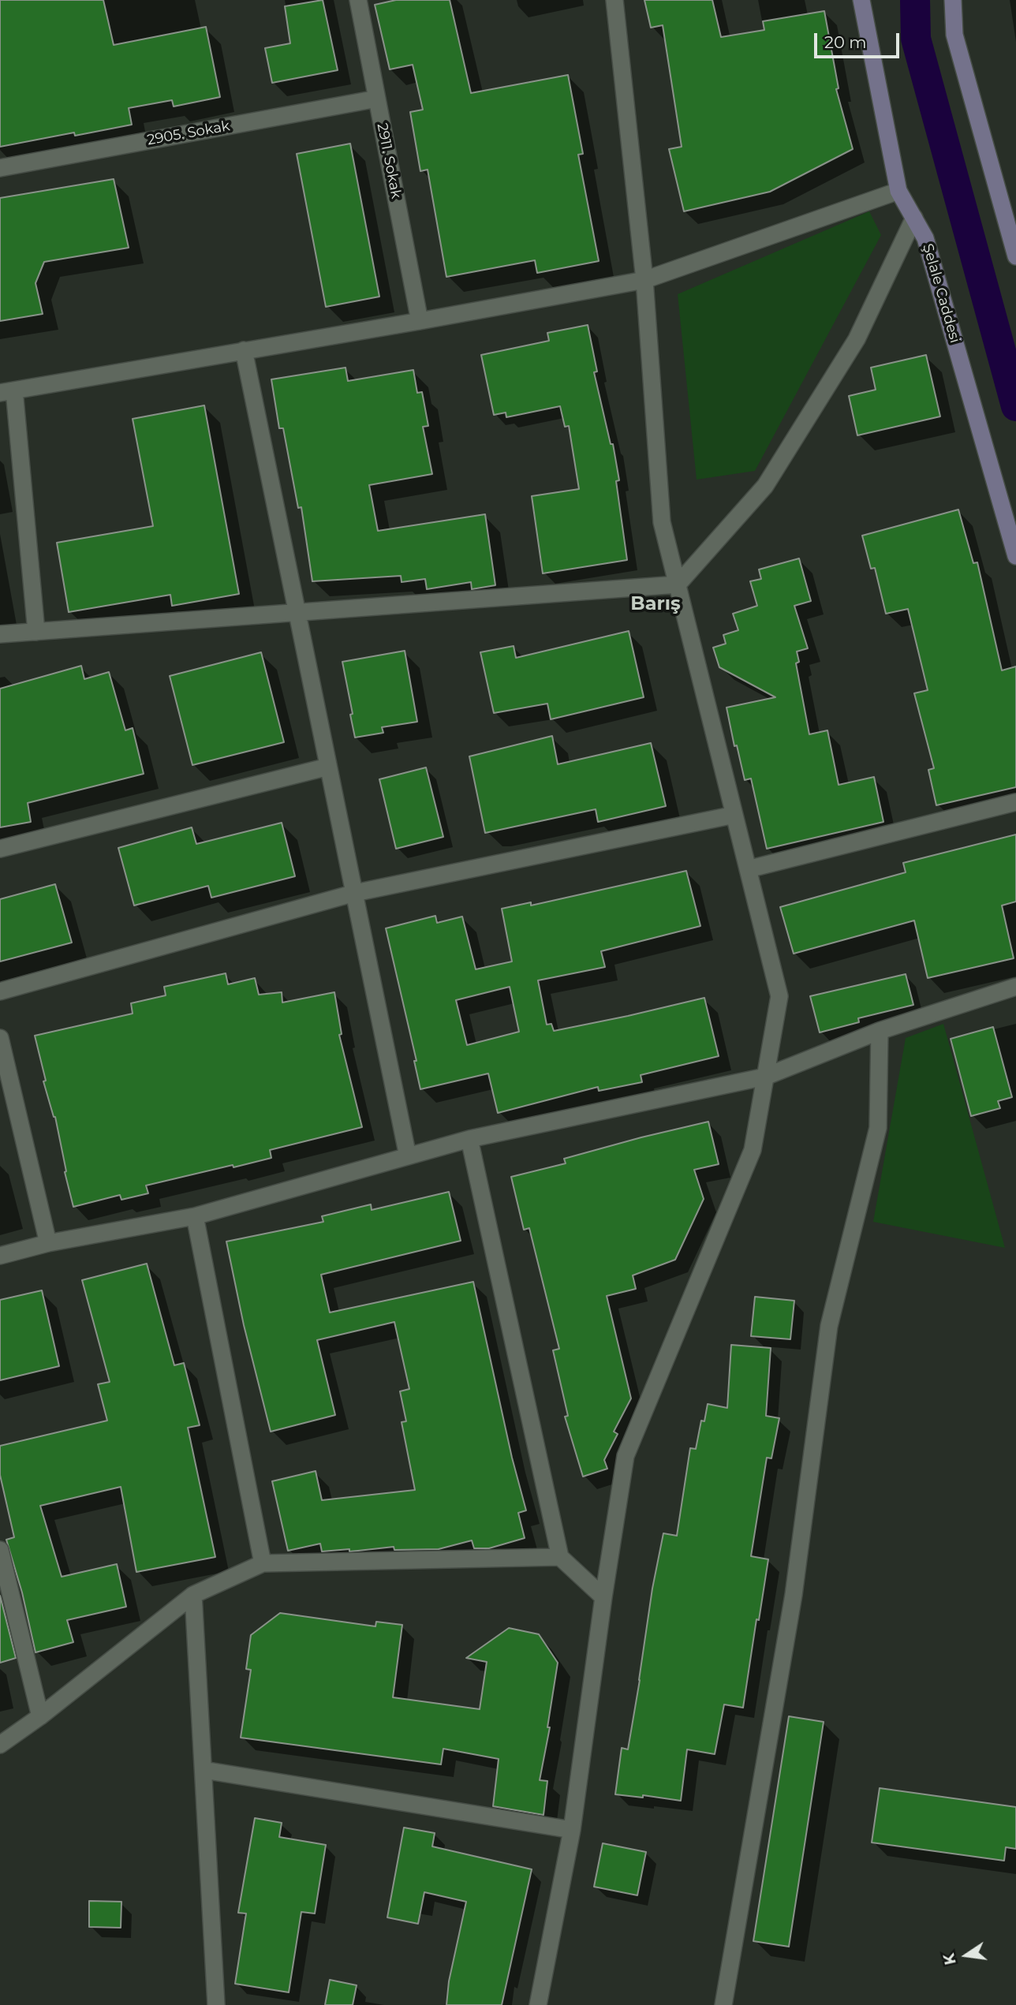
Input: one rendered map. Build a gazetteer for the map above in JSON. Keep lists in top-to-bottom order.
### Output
{
  "streets": {
    "street": ["2905. Sokak", "2911. Sokak", "Şelale Caddesi"]
  },
  "crossings": [
    ["2905. Sokak", "2911. Sokak"]
  ],
  "districts": ["Barış"],
  "scale_bar": "20 m",
  "north": "left"
}
